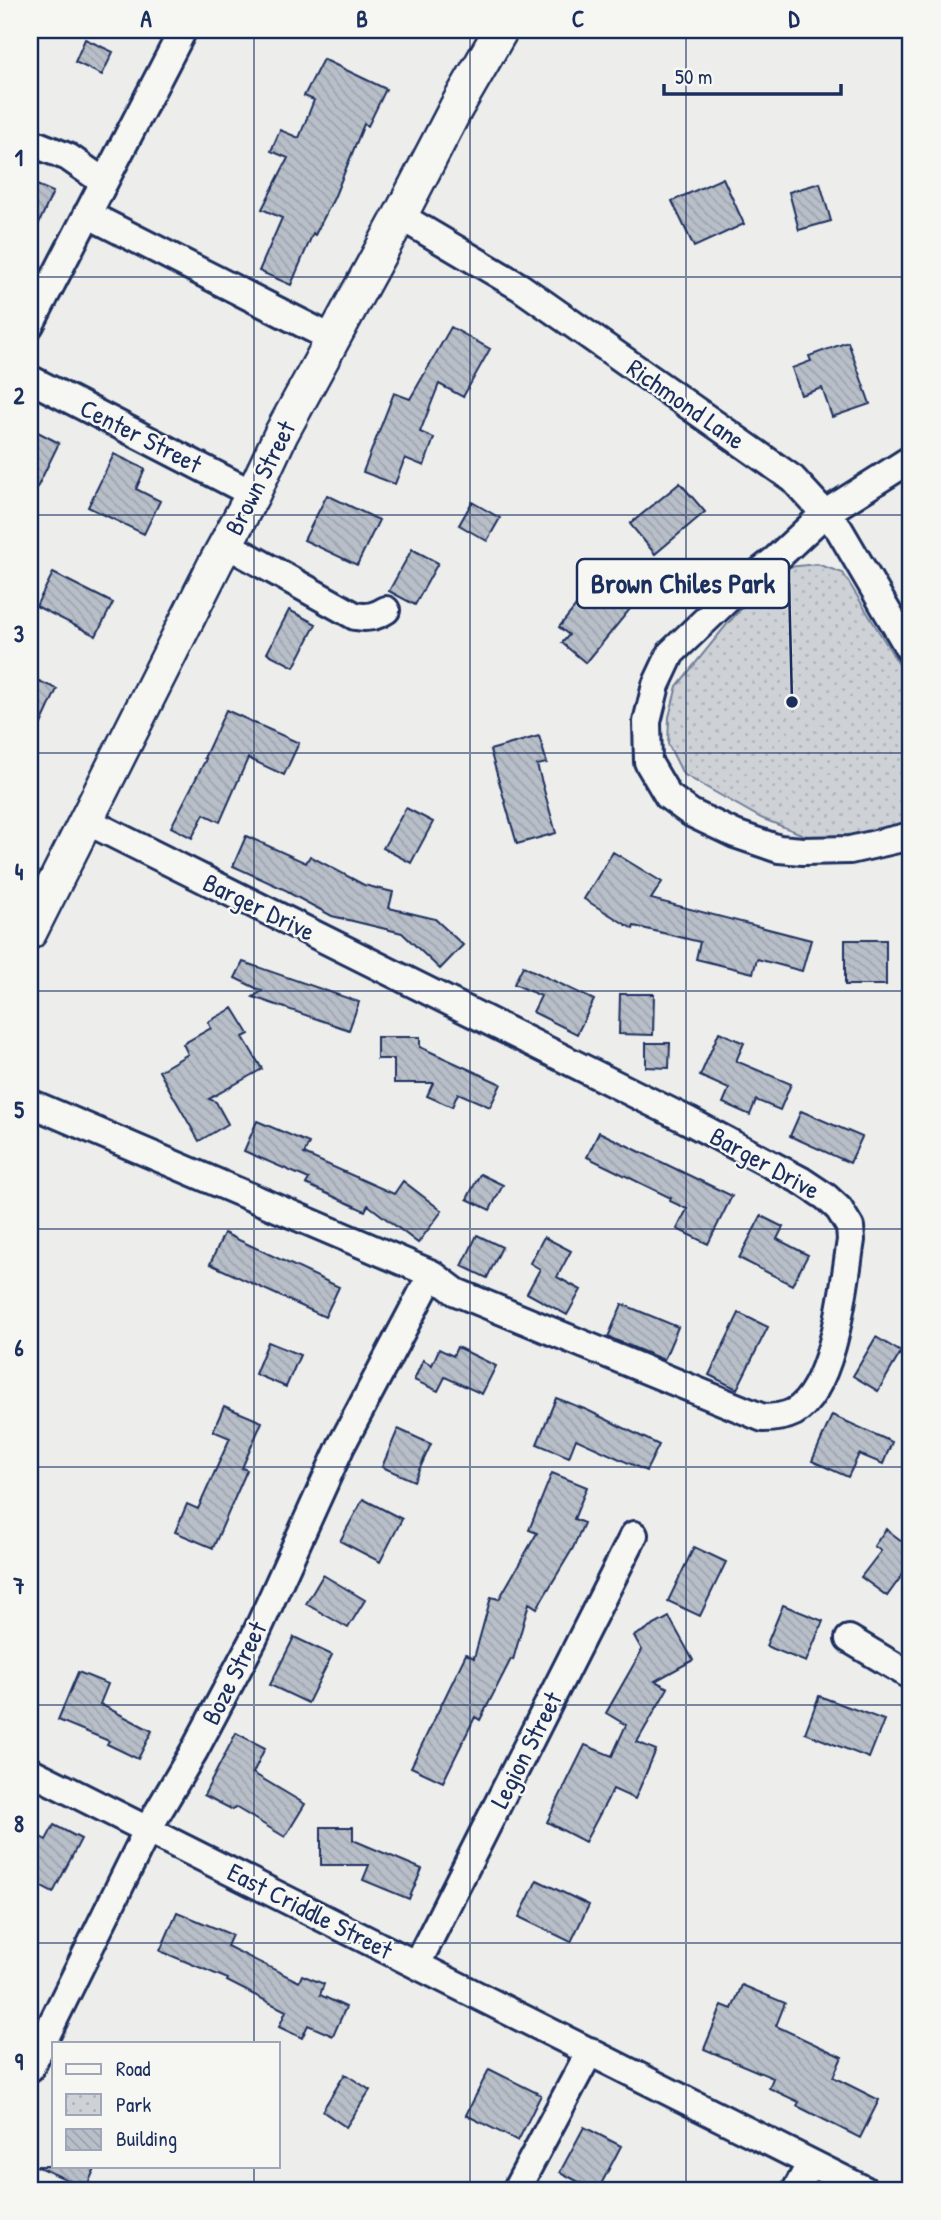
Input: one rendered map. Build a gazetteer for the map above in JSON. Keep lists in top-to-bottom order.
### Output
{
  "streets": {
    "main road": ["Brown Street"],
    "street": [
      "Richmond Lane",
      "Center Street",
      "Barger Drive",
      "Boze Street",
      "Legion Street",
      "East Criddle Street"
    ]
  },
  "crossings": [
    ["Richmond Lane", "Brown Street"],
    ["Center Street", "Brown Street"],
    ["Brown Street", "Barger Drive"],
    ["Barger Drive", "Boze Street"],
    ["Boze Street", "East Criddle Street"],
    ["Legion Street", "East Criddle Street"]
  ],
  "places": ["Brown Chiles Park"],
  "legend": ["Road", "Park", "Building"],
  "scale_bar": "50 m",
  "grid": {
    "columns": [
      "A",
      "B",
      "C",
      "D"
    ],
    "rows": [
      "1",
      "2",
      "3",
      "4",
      "5",
      "6",
      "7",
      "8",
      "9"
    ]
  }
}
